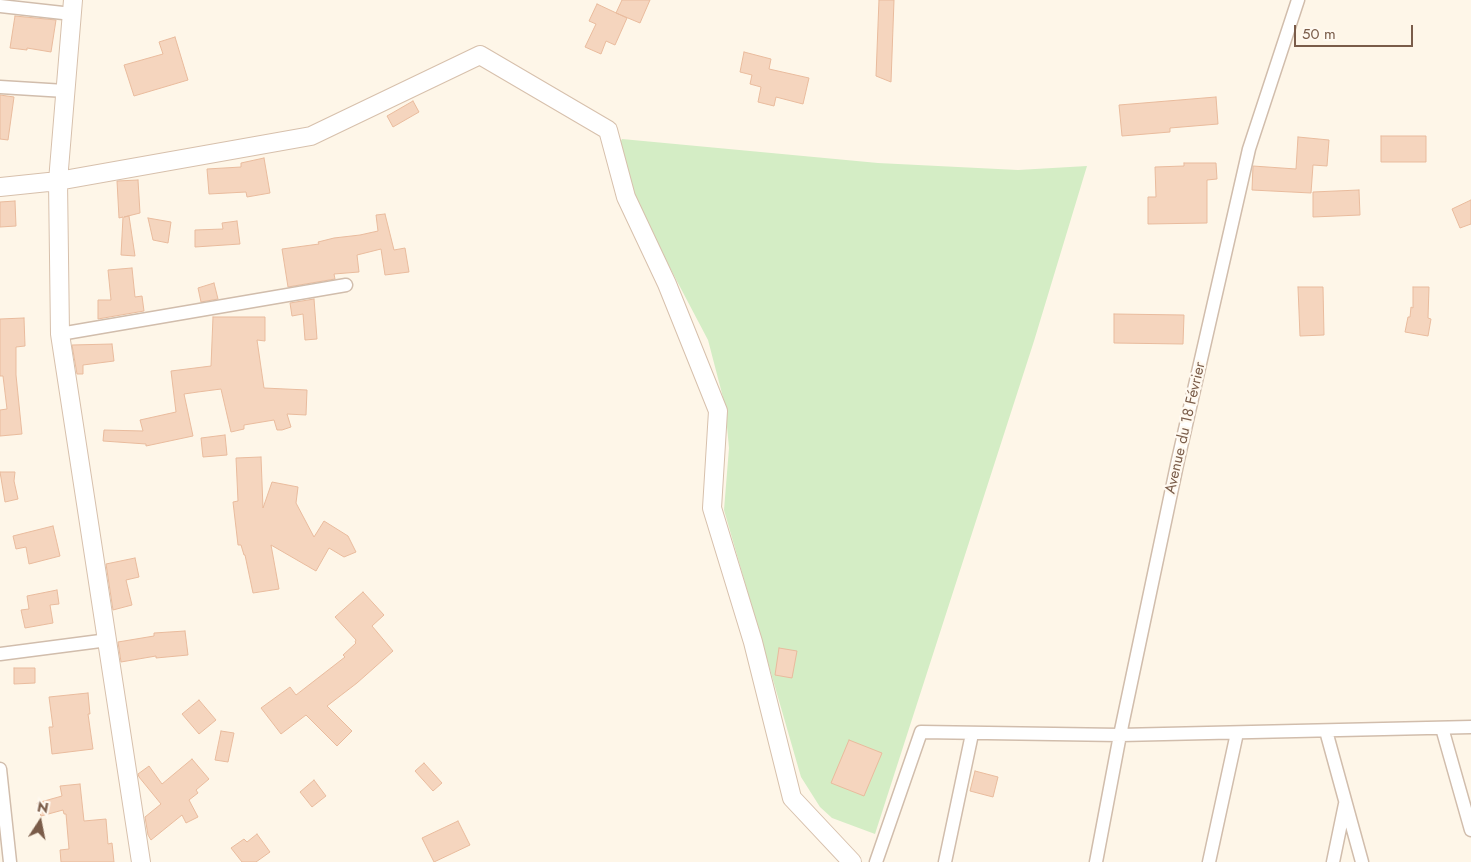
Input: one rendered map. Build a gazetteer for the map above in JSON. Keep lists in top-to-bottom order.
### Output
{
  "streets": {
    "street": ["Avenue du 18 Février"]
  },
  "scale_bar": "50 m",
  "north": "top"
}
